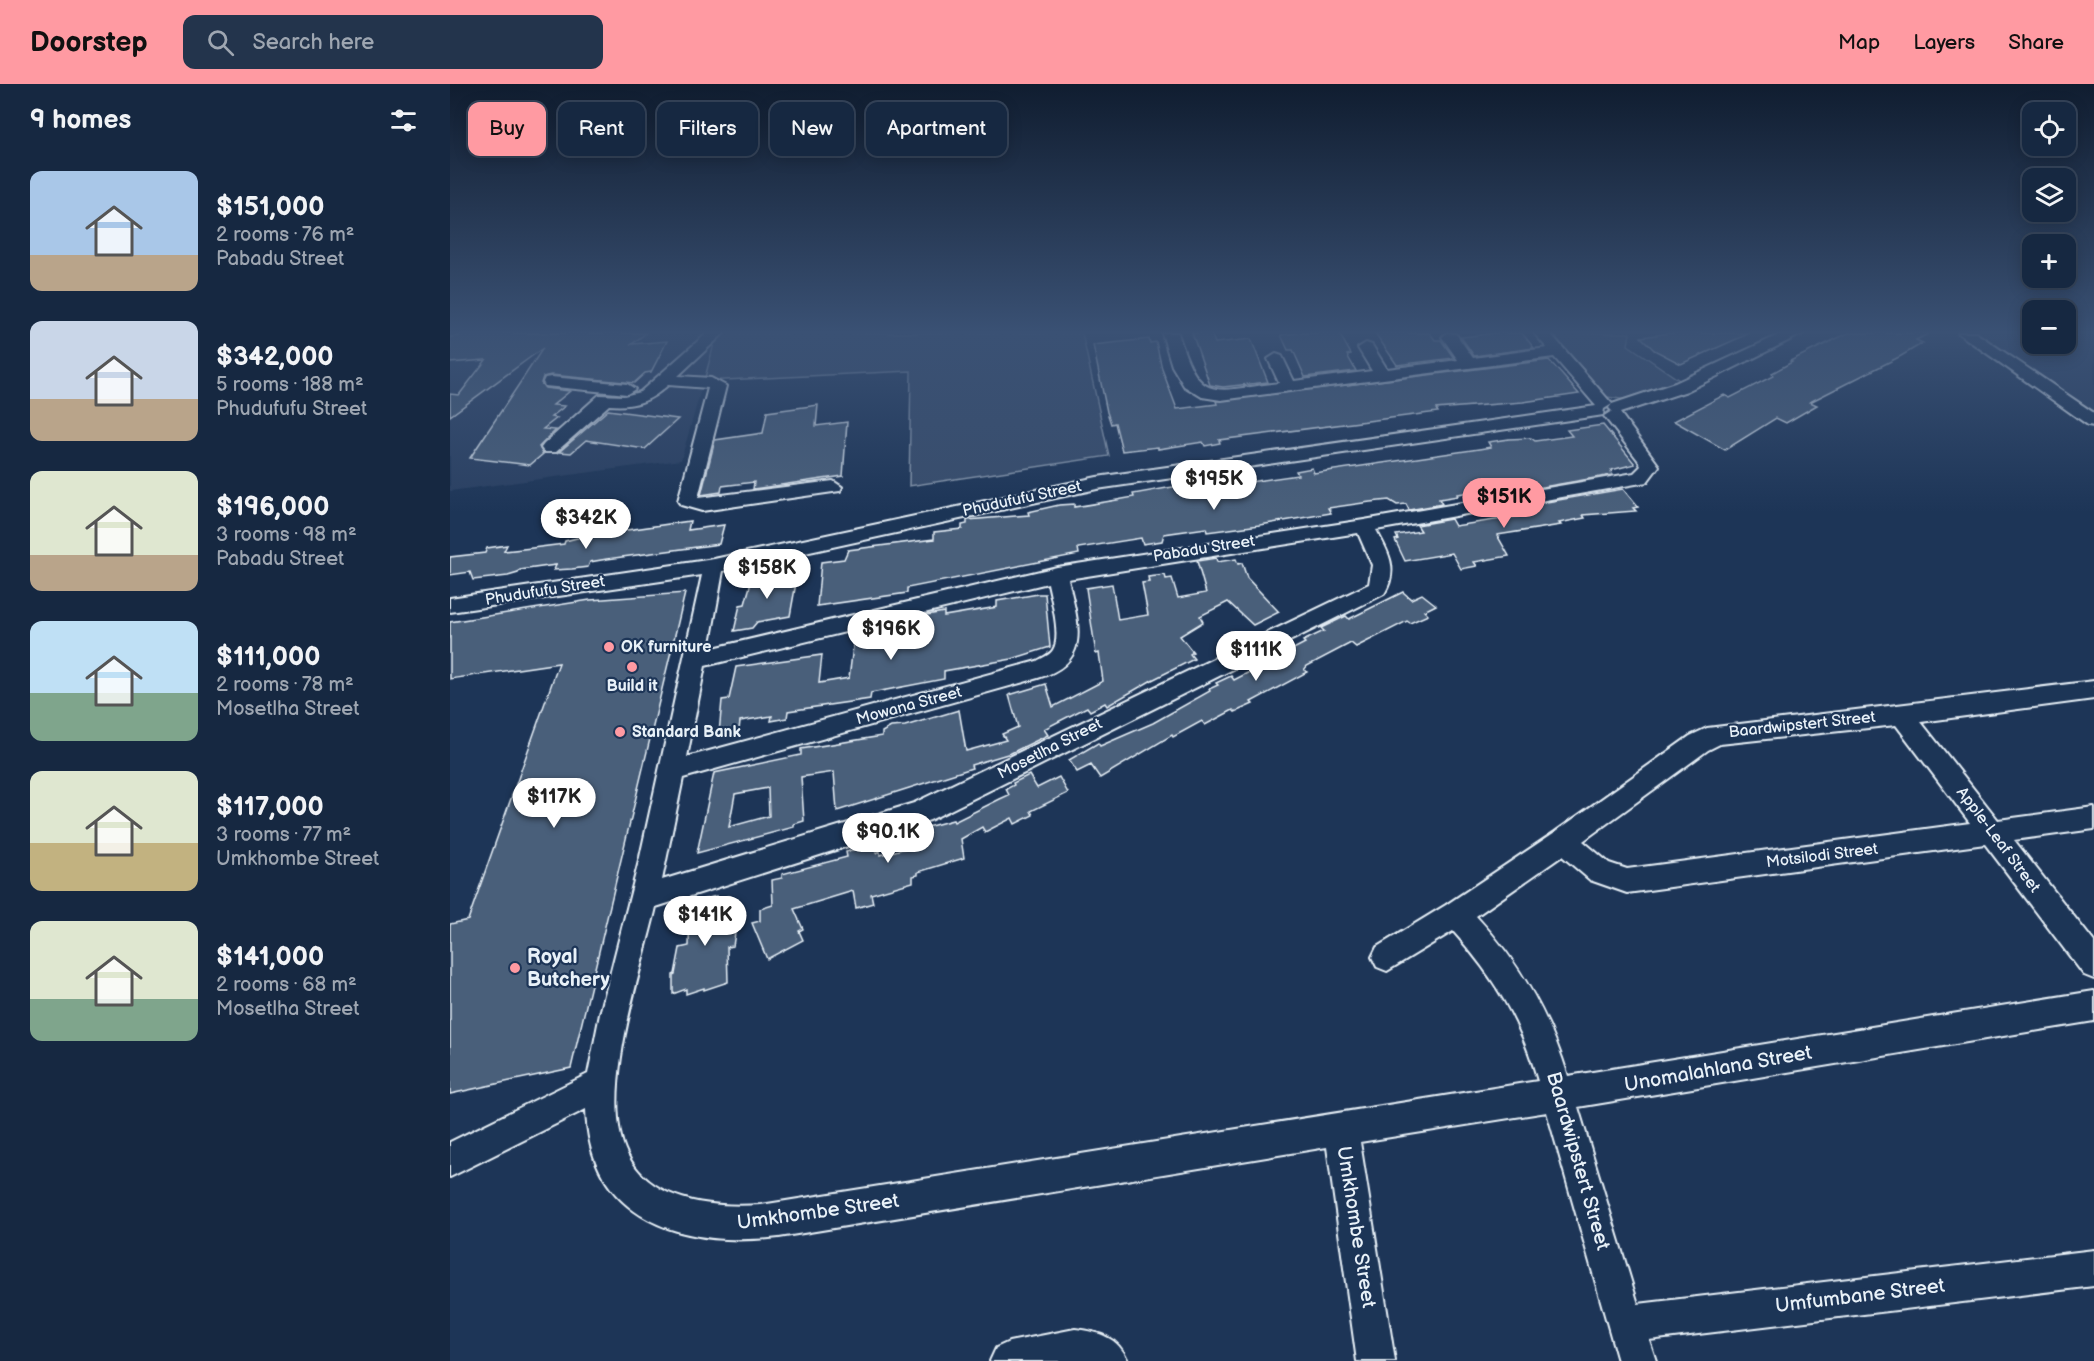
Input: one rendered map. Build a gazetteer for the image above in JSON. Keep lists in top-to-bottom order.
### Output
{
  "streets": {
    "street": [
      "Phudufufu Street",
      "Pabadu Street",
      "Mowana Street",
      "Baardwipstert Street",
      "Mosetlha Street",
      "Apple-Leaf Street",
      "Motsilodi Street",
      "Unomalahlana Street",
      "Umkhombe Street",
      "Umfumbane Street"
    ]
  },
  "crossings": [
    ["Phudufufu Street", "Pabadu Street"],
    ["Phudufufu Street", "Umkhombe Street"],
    ["Pabadu Street", "Mowana Street"],
    ["Pabadu Street", "Mosetlha Street"],
    ["Pabadu Street", "Umkhombe Street"],
    ["Mowana Street", "Umkhombe Street"],
    ["Baardwipstert Street", "Apple-Leaf Street"],
    ["Baardwipstert Street", "Motsilodi Street"],
    ["Baardwipstert Street", "Unomalahlana Street"],
    ["Baardwipstert Street", "Umfumbane Street"],
    ["Mosetlha Street", "Umkhombe Street"],
    ["Apple-Leaf Street", "Motsilodi Street"],
    ["Unomalahlana Street", "Umkhombe Street"]
  ],
  "places": [
    "OK furniture",
    "Build it",
    "Standard Bank",
    "Royal Butchery"
  ],
  "page": {
    "header": "Doorstep",
    "search": "Search here",
    "nav": ["Map", "Layers", "Share"],
    "heading": "9 homes",
    "map_buttons": ["+", "−"],
    "chip": [
      "Buy",
      "Rent",
      "Filters",
      "New",
      "Apartment"
    ],
    "list": [
      {
        "name": "$151,000",
        "note": "2 rooms · 76 m² · Pabadu Street"
      },
      {
        "name": "$342,000",
        "note": "5 rooms · 188 m² · Phudufufu Street"
      },
      {
        "name": "$196,000",
        "note": "3 rooms · 98 m² · Pabadu Street"
      },
      {
        "name": "$111,000",
        "note": "2 rooms · 78 m² · Mosetlha Street"
      },
      {
        "name": "$117,000",
        "note": "3 rooms · 77 m² · Umkhombe Street"
      },
      {
        "name": "$141,000",
        "note": "2 rooms · 68 m² · Mosetlha Street"
      }
    ],
    "price": [
      "$195K",
      "$151K",
      "$342K",
      "$158K",
      "$196K",
      "$111K",
      "$117K",
      "$90.1K",
      "$141K"
    ]
  }
}
